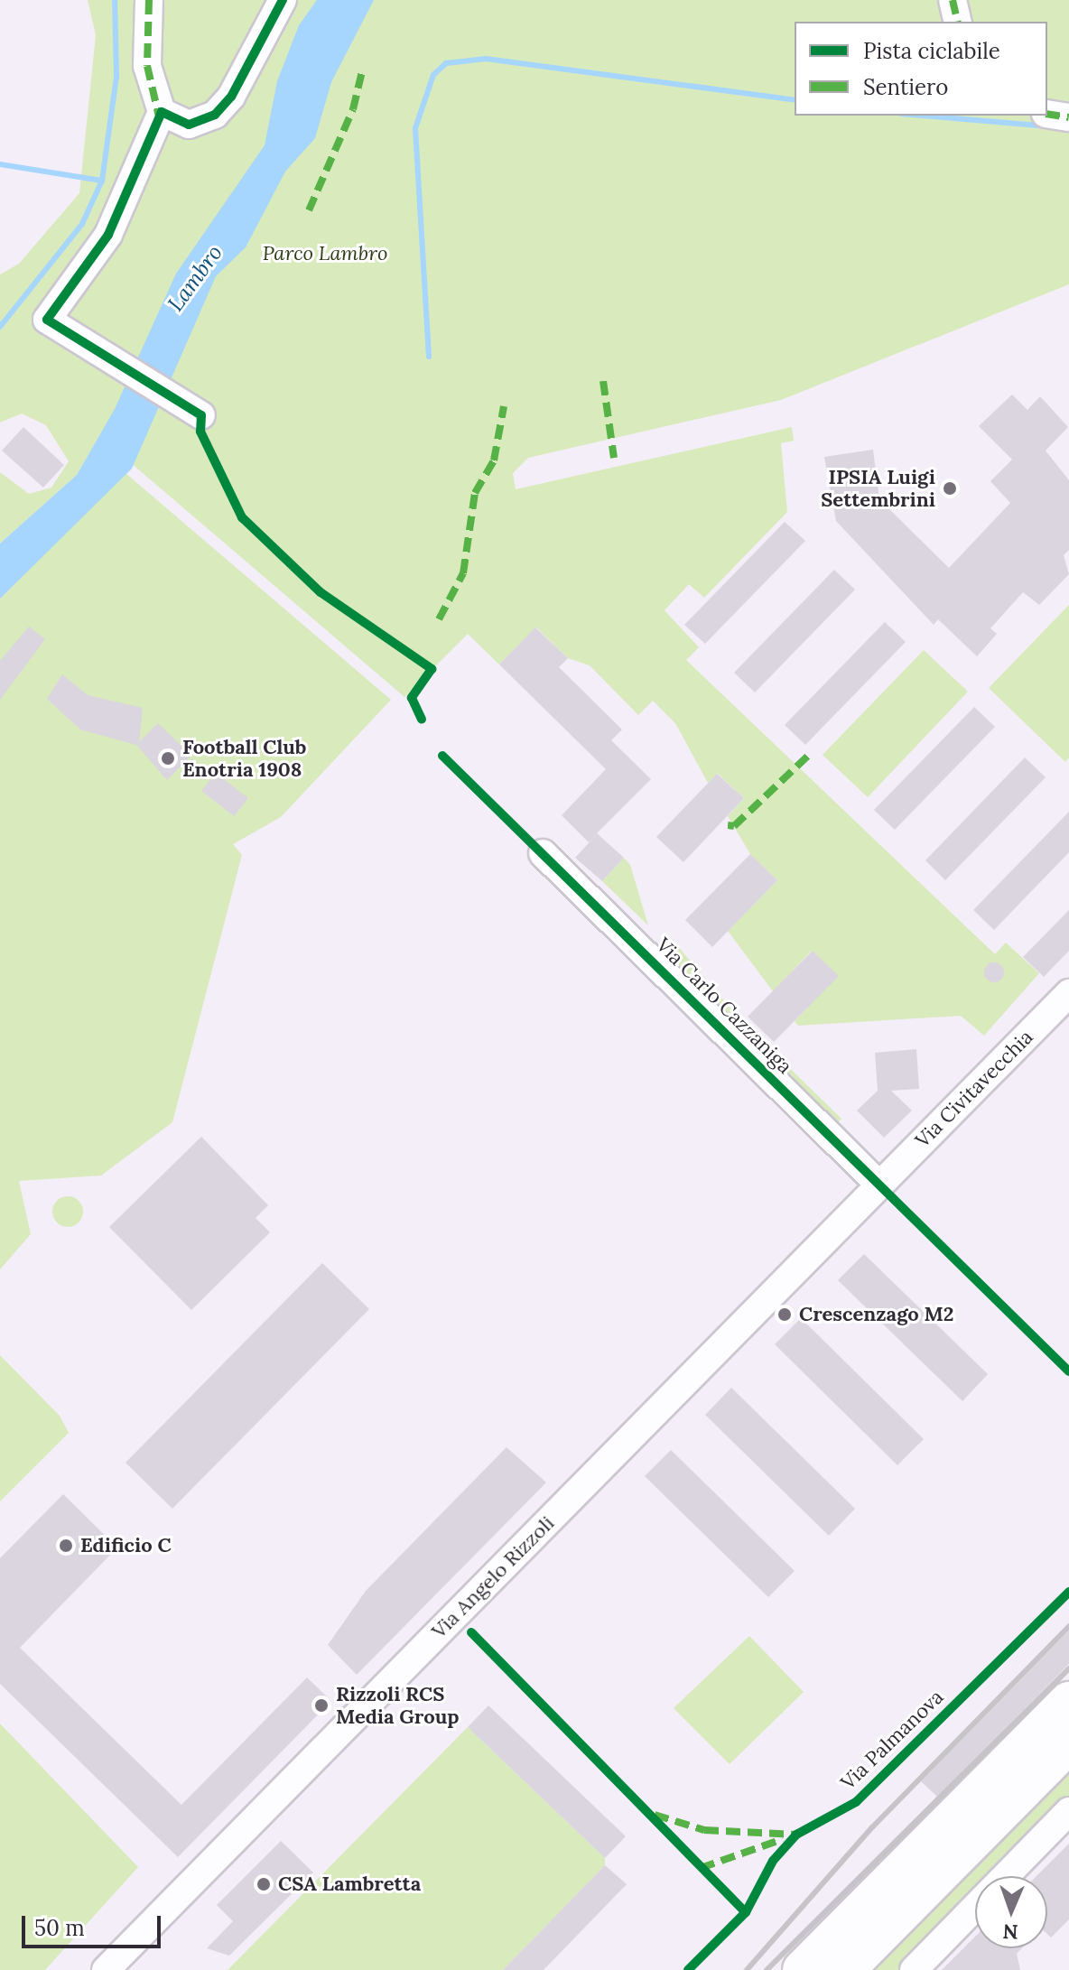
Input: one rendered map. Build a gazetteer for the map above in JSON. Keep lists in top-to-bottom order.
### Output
{
  "streets": {
    "street": ["Via Carlo Cazzaniga", "Via Civitavecchia", "Via Angelo Rizzoli"],
    "cycle path": ["Via Palmanova"]
  },
  "crossings": [
    ["Via Carlo Cazzaniga", "Via Civitavecchia"],
    ["Via Carlo Cazzaniga", "Via Angelo Rizzoli"],
    ["Via Civitavecchia", "Via Angelo Rizzoli"]
  ],
  "water": ["Lambro"],
  "parks": ["Parco Lambro"],
  "places": [
    "IPSIA Luigi Settembrini",
    "Football Club Enotria 1908",
    "Crescenzago M2",
    "Edificio C",
    "Rizzoli RCS Media Group",
    "CSA Lambretta"
  ],
  "legend": ["Pista ciclabile", "Sentiero"],
  "scale_bar": "50 m",
  "north": "bottom"
}
